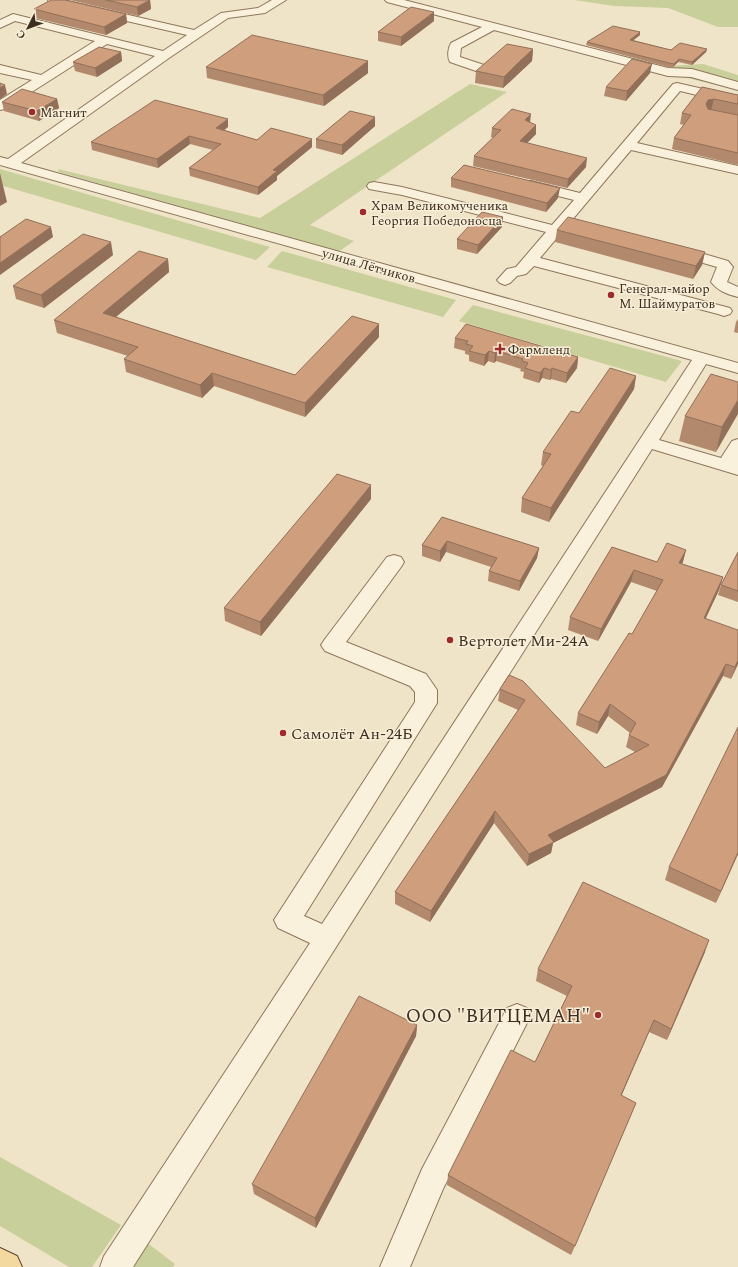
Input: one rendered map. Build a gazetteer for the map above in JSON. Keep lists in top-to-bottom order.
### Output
{
  "streets": {
    "street": ["улица Лётчиков"]
  },
  "places": {
    "other": [
      "Магнит",
      "Храм Великомученика Георгия Победоносца",
      "Генерал-майор М. Шаймуратов",
      "Вертолет Ми-24А",
      "Самолёт Ан-24Б",
      "ООО \"ВИТЦЕМАН\""
    ],
    "health": ["Фармленд"]
  },
  "north": "bottom left"
}
